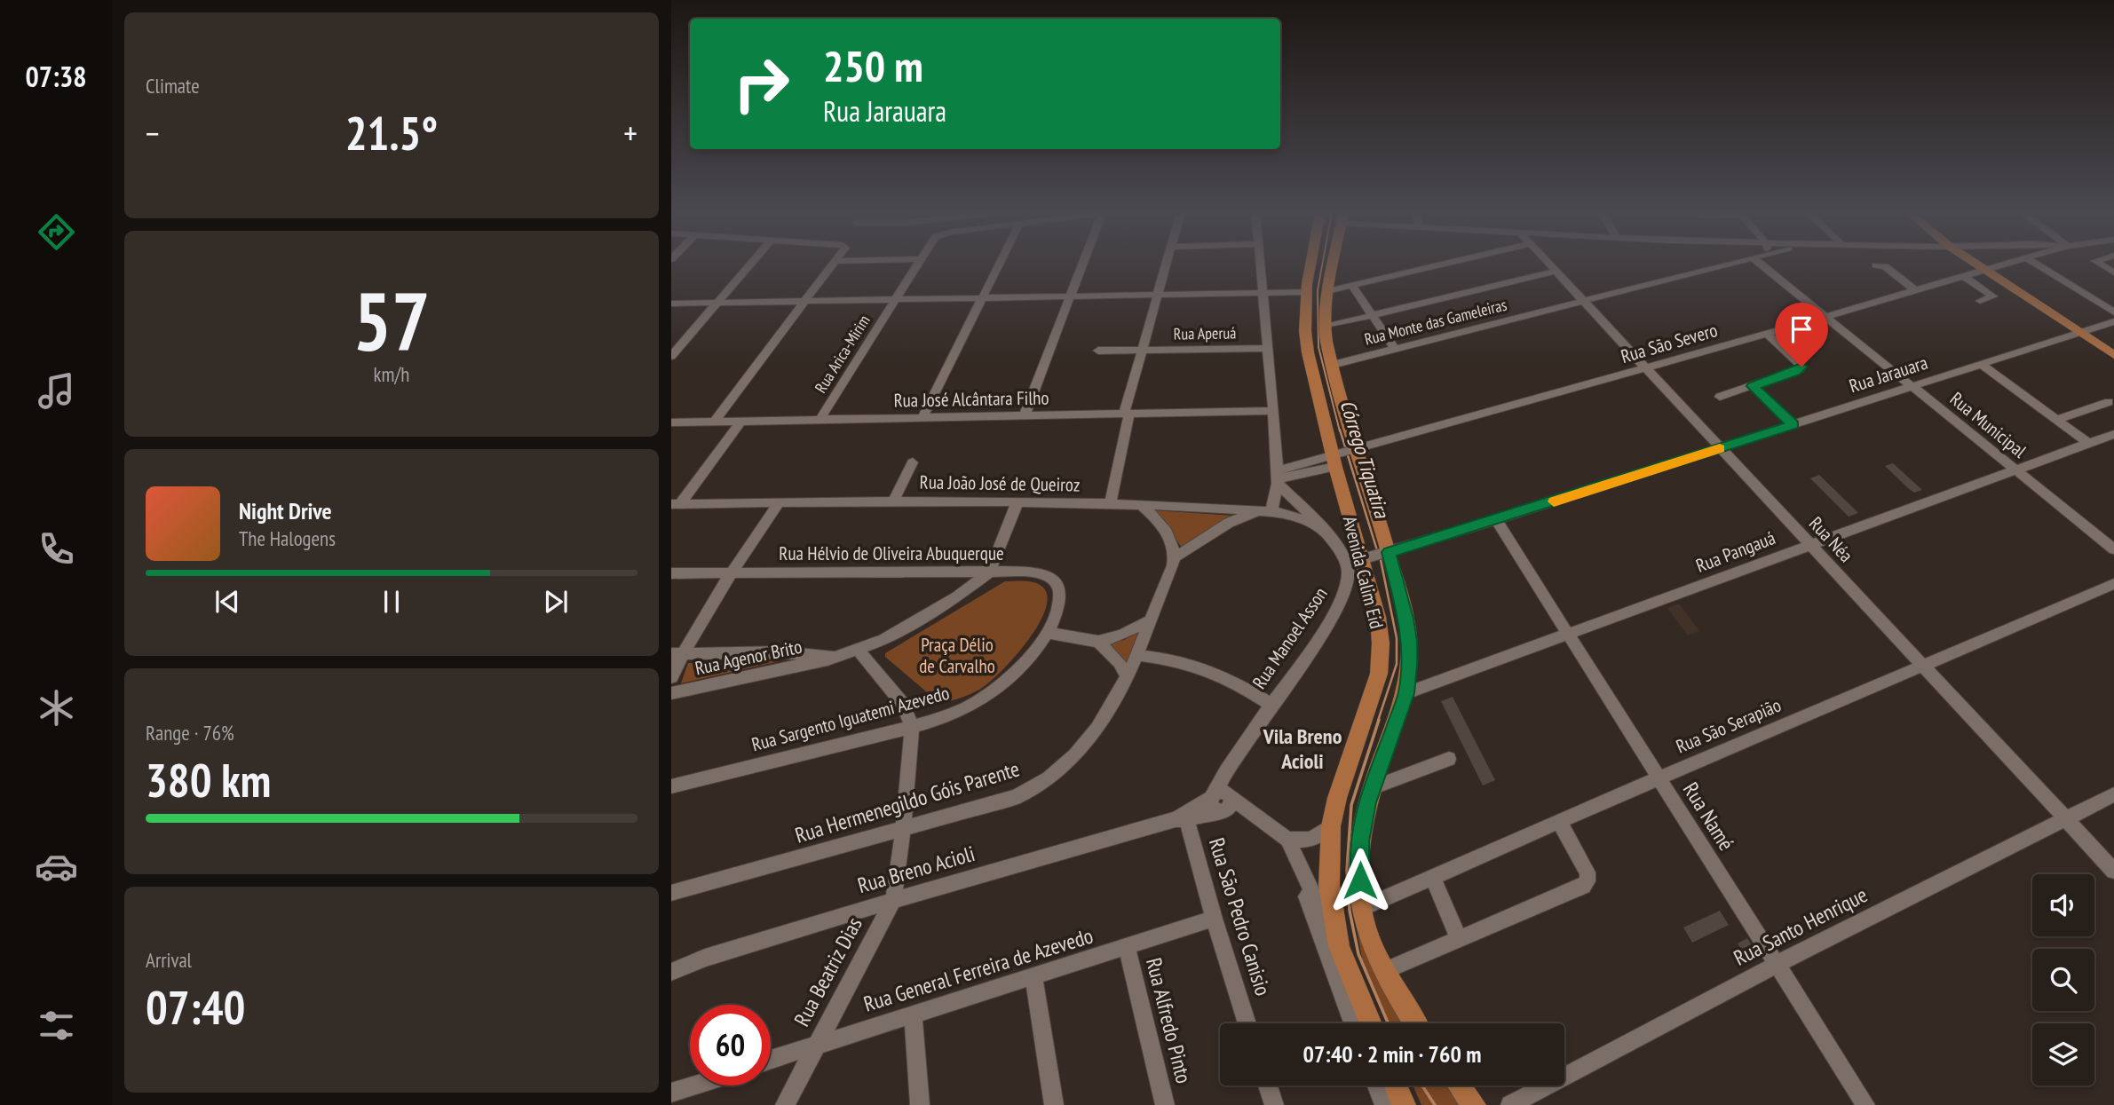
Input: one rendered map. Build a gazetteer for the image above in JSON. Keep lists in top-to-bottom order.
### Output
{
  "streets": {
    "main road": ["Avenida Calim Eid"],
    "street": [
      "Rua Monte das Gameleiras",
      "Rua Aperuá",
      "Rua São Severo",
      "Rua Arica-Mirim",
      "Rua Jarauara",
      "Rua José Alcântara Filho",
      "Rua Municipal",
      "Rua João José de Queiroz",
      "Rua Néa",
      "Rua Pangauá",
      "Rua Hélvio de Oliveira Abuquerque",
      "Rua Manoel Asson",
      "Rua Agenor Brito",
      "Rua Sargento Iguatemi Azevedo",
      "Rua São Serapião",
      "Rua Hermenegildo Góis Parente",
      "Rua Namé",
      "Rua Breno Acioli",
      "Rua São Pedro Canisio",
      "Rua Santo Henrique",
      "Rua General Ferreira de Azevedo",
      "Rua Beatriz Dias",
      "Rua Alfredo Pinto"
    ]
  },
  "crossings": [
    ["Rua Monte das Gameleiras", "Rua Néa"],
    ["Rua Monte das Gameleiras", "Avenida Calim Eid"],
    ["Rua São Severo", "Rua Municipal"],
    ["Rua São Severo", "Rua Néa"],
    ["Rua São Severo", "Avenida Calim Eid"],
    ["Rua São Severo", "Rua Manoel Asson"],
    ["Rua Arica-Mirim", "Rua José Alcântara Filho"],
    ["Rua Jarauara", "Rua Municipal"],
    ["Rua Jarauara", "Rua Néa"],
    ["Rua Jarauara", "Avenida Calim Eid"],
    ["Rua Jarauara", "Rua Namé"],
    ["Rua Municipal", "Rua Pangauá"],
    ["Rua João José de Queiroz", "Rua Manoel Asson"],
    ["Rua Néa", "Rua Pangauá"],
    ["Rua Néa", "Rua São Serapião"],
    ["Rua Néa", "Rua Santo Henrique"],
    ["Rua Pangauá", "Avenida Calim Eid"],
    ["Rua Pangauá", "Rua Namé"],
    ["Rua Hélvio de Oliveira Abuquerque", "Rua Sargento Iguatemi Azevedo"],
    ["Avenida Calim Eid", "Rua São Serapião"],
    ["Avenida Calim Eid", "Rua Breno Acioli"],
    ["Rua Manoel Asson", "Rua Breno Acioli"],
    ["Rua Sargento Iguatemi Azevedo", "Rua Beatriz Dias"],
    ["Rua São Serapião", "Rua Namé"],
    ["Rua Hermenegildo Góis Parente", "Rua Beatriz Dias"],
    ["Rua Namé", "Rua Santo Henrique"],
    ["Rua Breno Acioli", "Rua São Pedro Canisio"],
    ["Rua Breno Acioli", "Rua Beatriz Dias"],
    ["Rua São Pedro Canisio", "Rua General Ferreira de Azevedo"],
    ["Rua General Ferreira de Azevedo", "Rua Beatriz Dias"],
    ["Rua General Ferreira de Azevedo", "Rua Alfredo Pinto"]
  ],
  "districts": ["Vila Breno Acioli"],
  "water": ["Córrego Tiquatira"],
  "parks": ["Praça Délio de Carvalho"],
  "page": {
    "tabs": "07:38",
    "tile": [
      "Climate",
      ["57", "km/h"],
      ["Range · 76%", "380 km"],
      ["Arrival", "07:40"]
    ],
    "turn": ["250 m", "Rua Jarauara"],
    "heat": ["−", "21.5°", "+"],
    "song": ["Night Drive", "The Halogens"],
    "limit": "60",
    "trip": "07:40 · 2 min · 760 m"
  }
}
